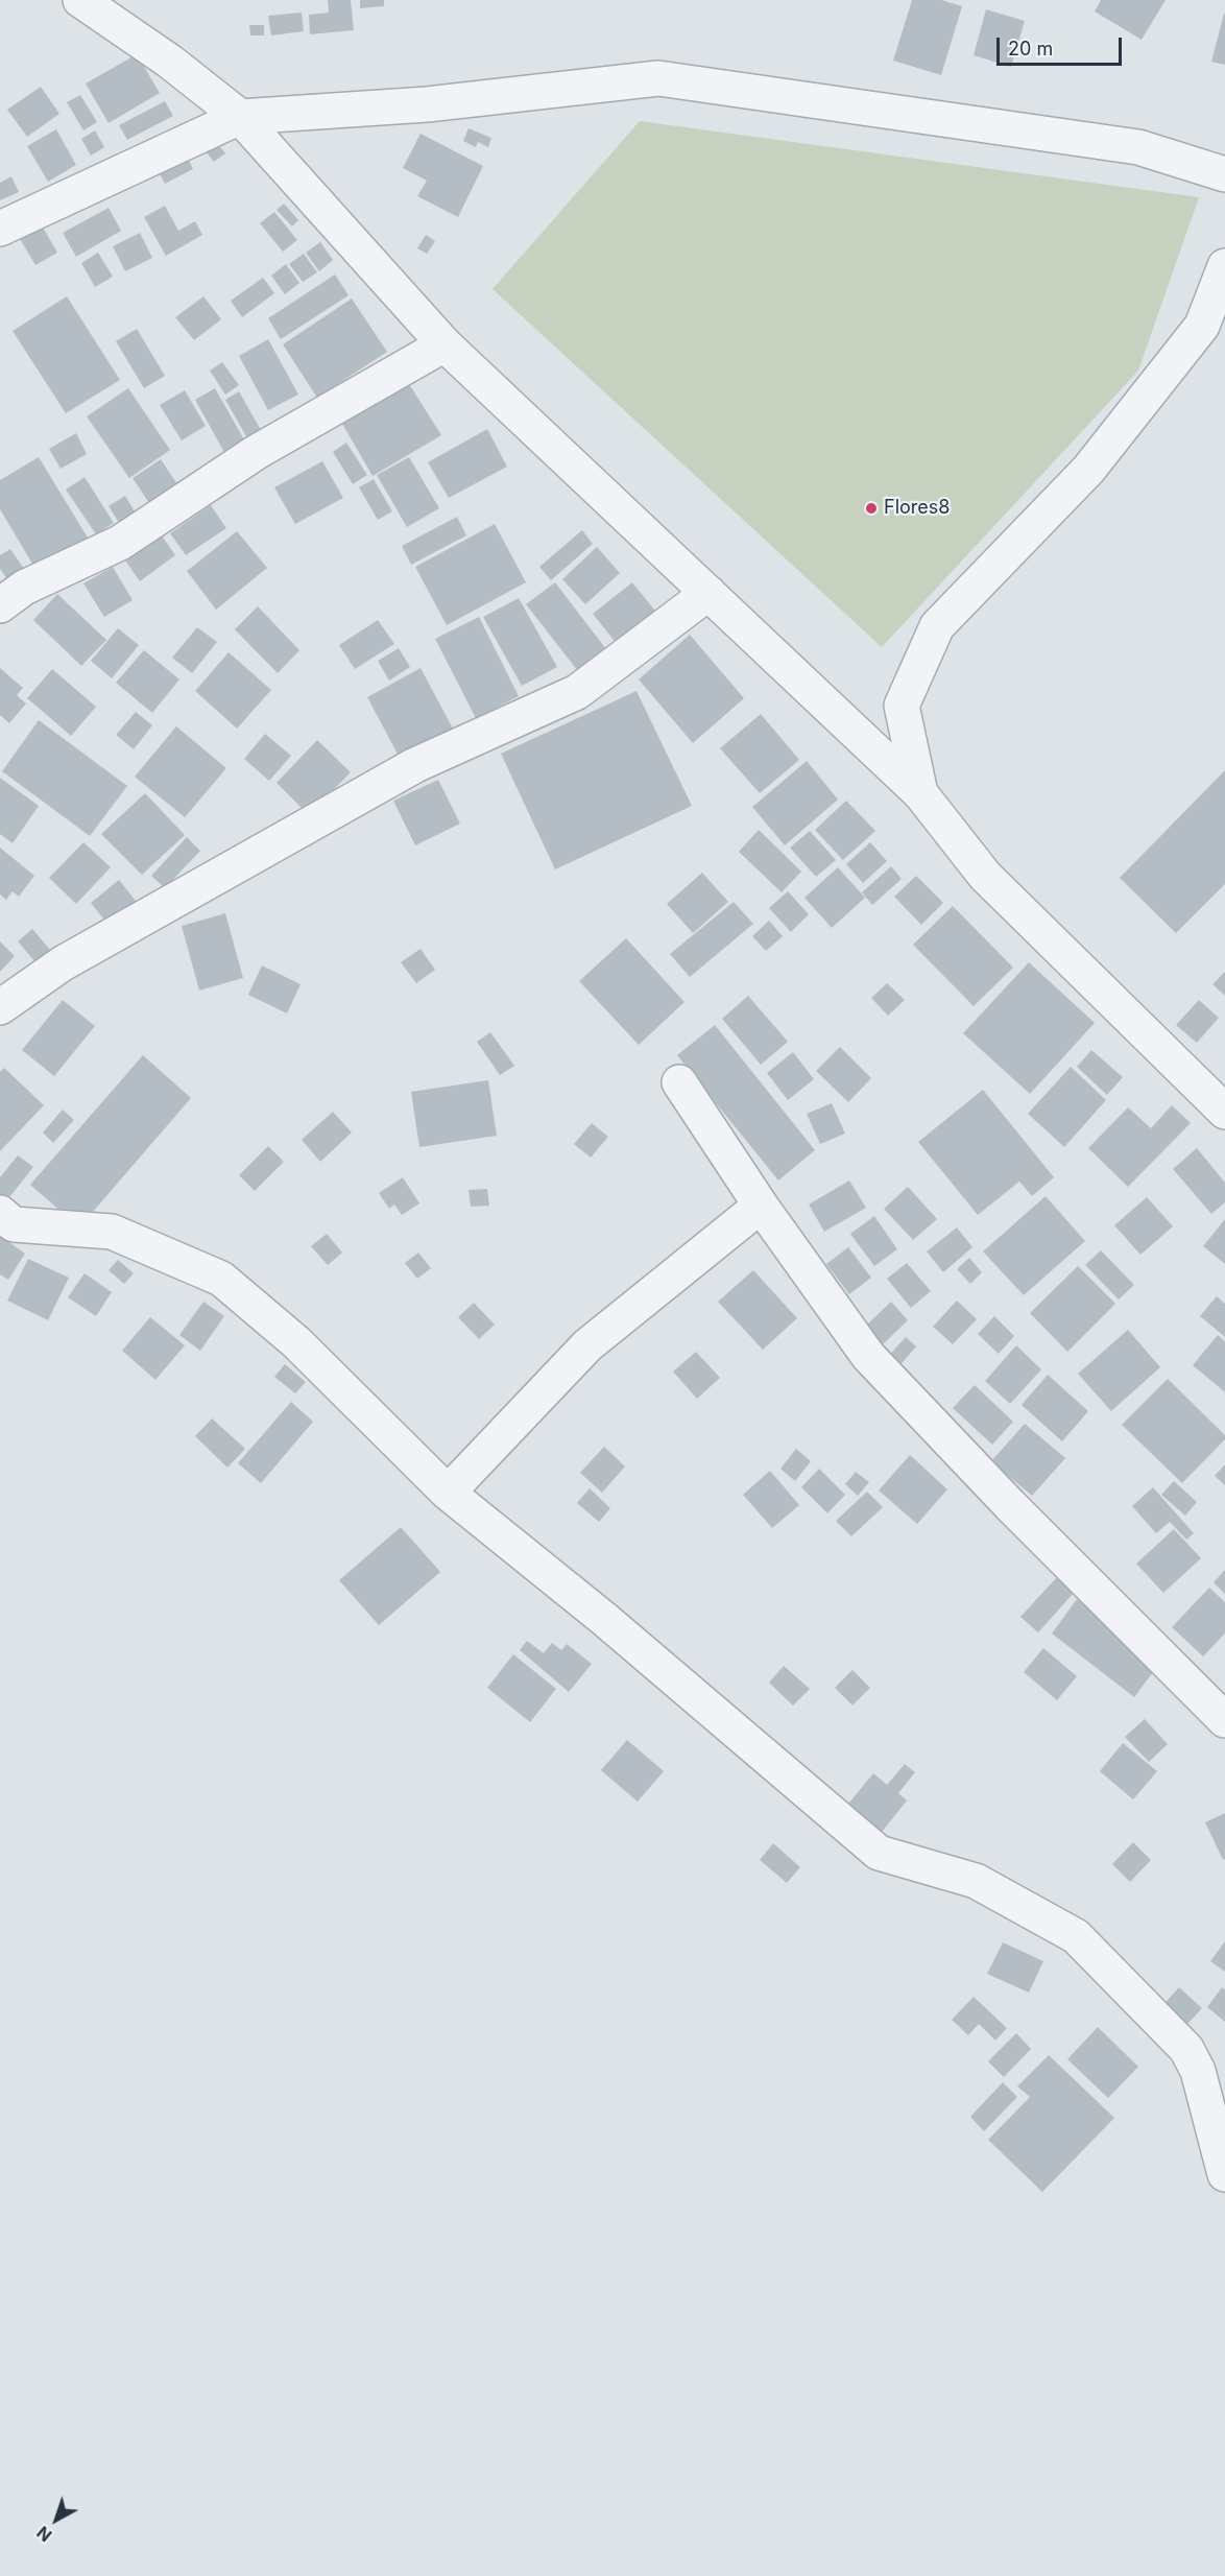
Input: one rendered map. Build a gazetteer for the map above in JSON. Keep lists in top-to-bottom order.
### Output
{
  "places": ["Flores8"],
  "scale_bar": "20 m",
  "north": "bottom left"
}
